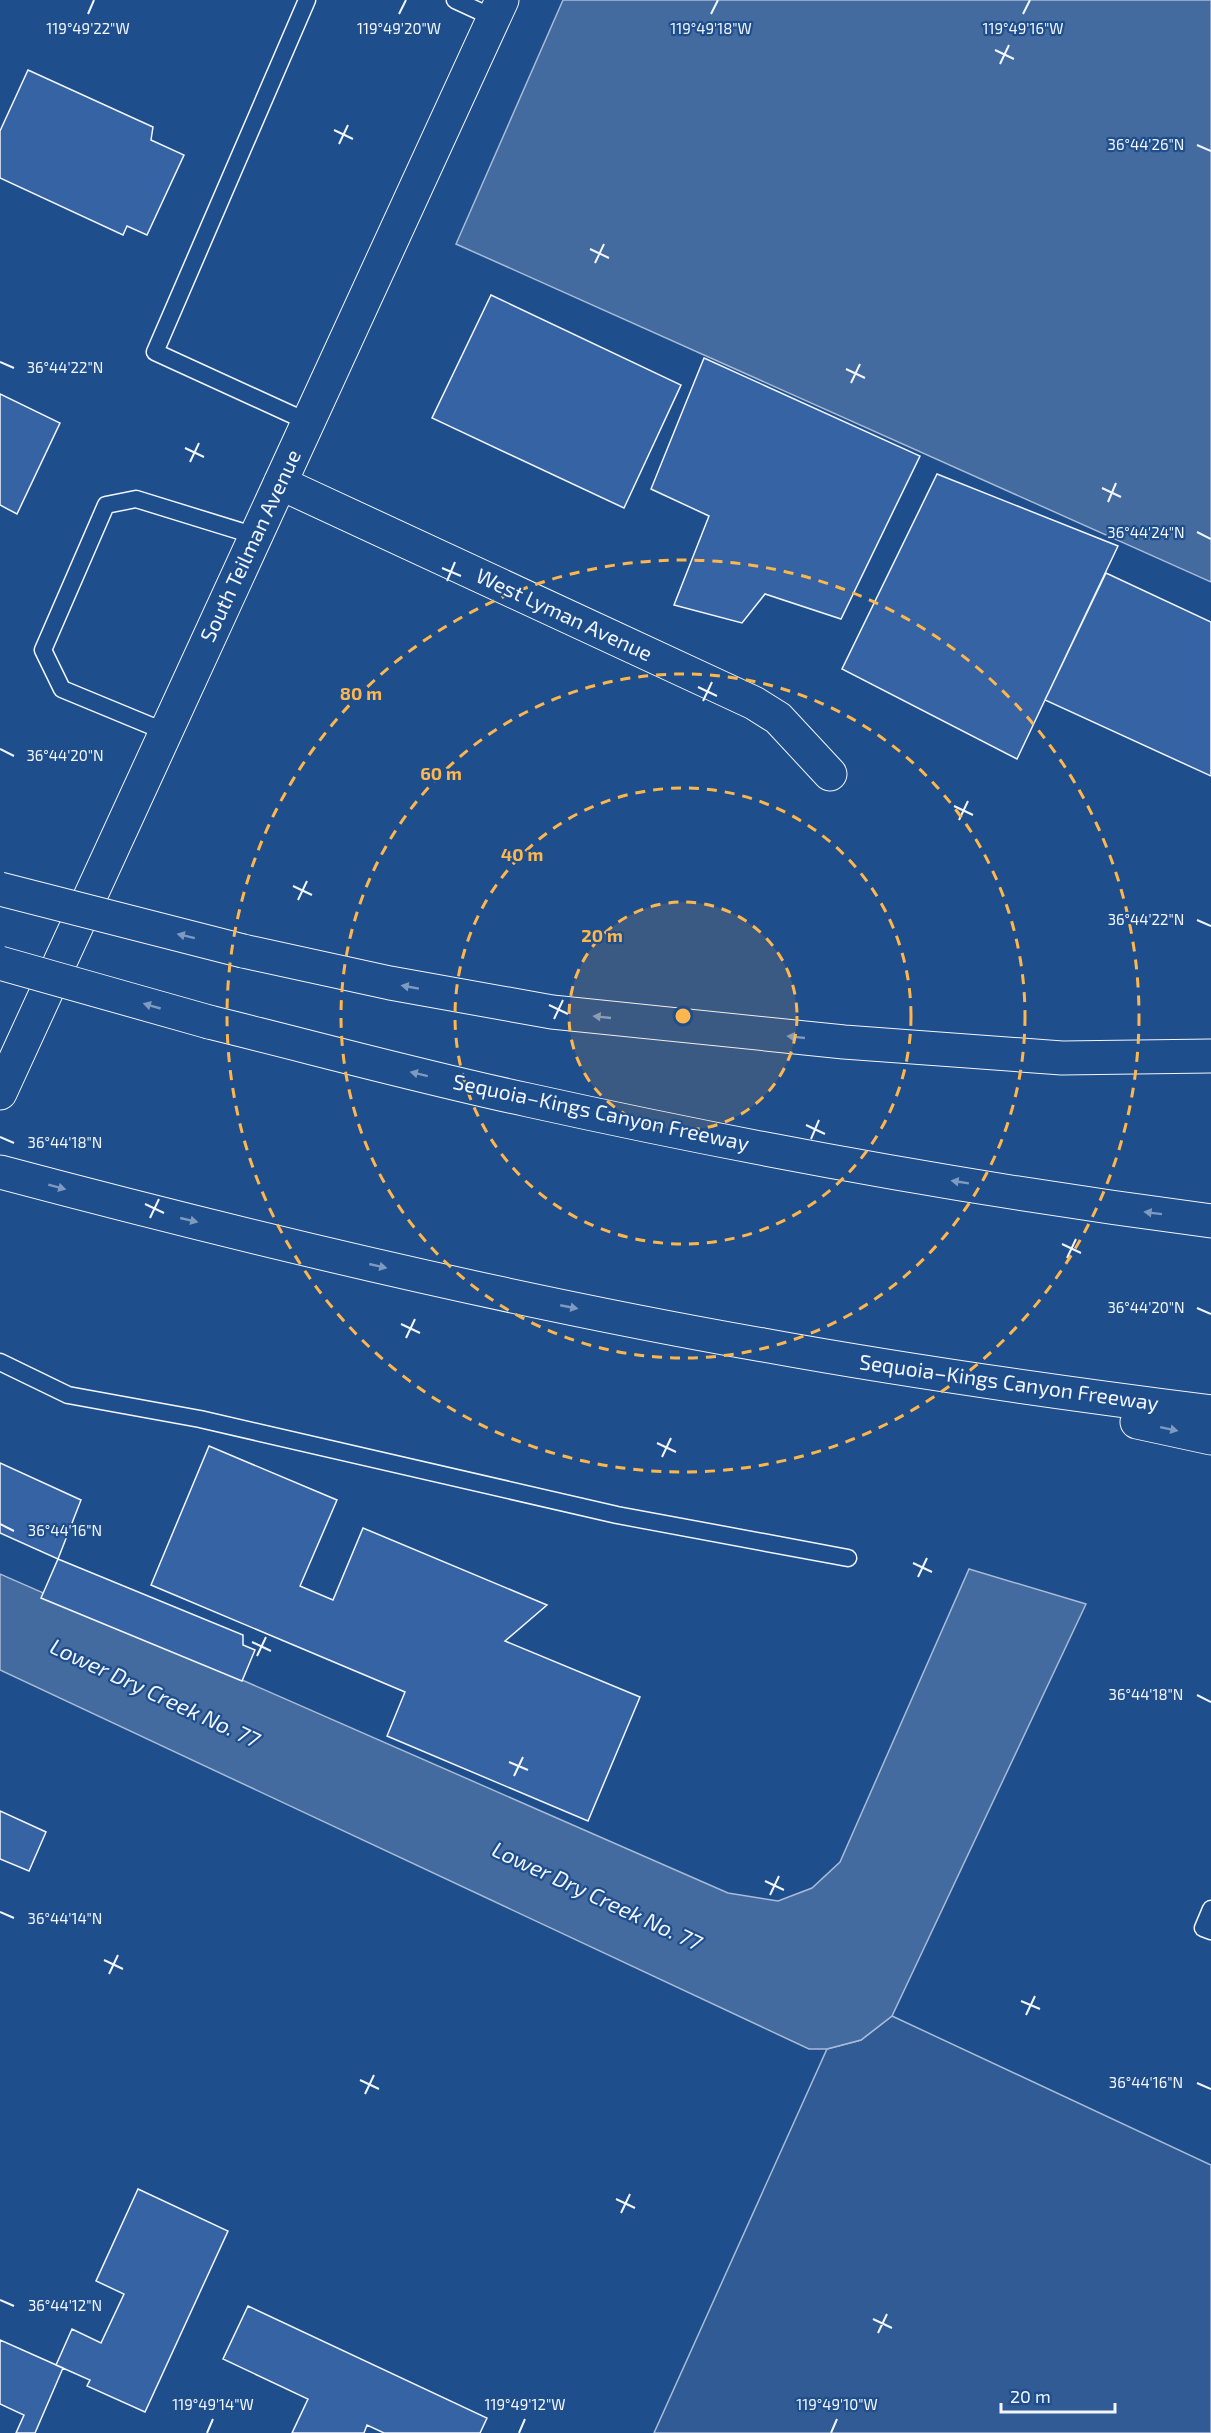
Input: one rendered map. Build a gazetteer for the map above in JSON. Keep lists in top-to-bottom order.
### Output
{
  "streets": {
    "main road": ["South Teilman Avenue", "West Lyman Avenue", "Sequoia–Kings Canyon Freeway"]
  },
  "crossings": [
    ["South Teilman Avenue", "West Lyman Avenue"]
  ],
  "water": ["Lower Dry Creek No. 77"],
  "scale_bar": "20 m",
  "coordinates": [
    "119°49'22\"W",
    "119°49'20\"W",
    "119°49'18\"W",
    "119°49'16\"W",
    "36°44'26\"N",
    "36°44'22\"N",
    "36°44'24\"N",
    "36°44'20\"N",
    "36°44'18\"N",
    "36°44'16\"N",
    "36°44'14\"N",
    "36°44'12\"N",
    "119°49'14\"W",
    "119°49'12\"W",
    "119°49'10\"W"
  ],
  "rings": [
    "80 m",
    "60 m",
    "40 m",
    "20 m"
  ]
}
